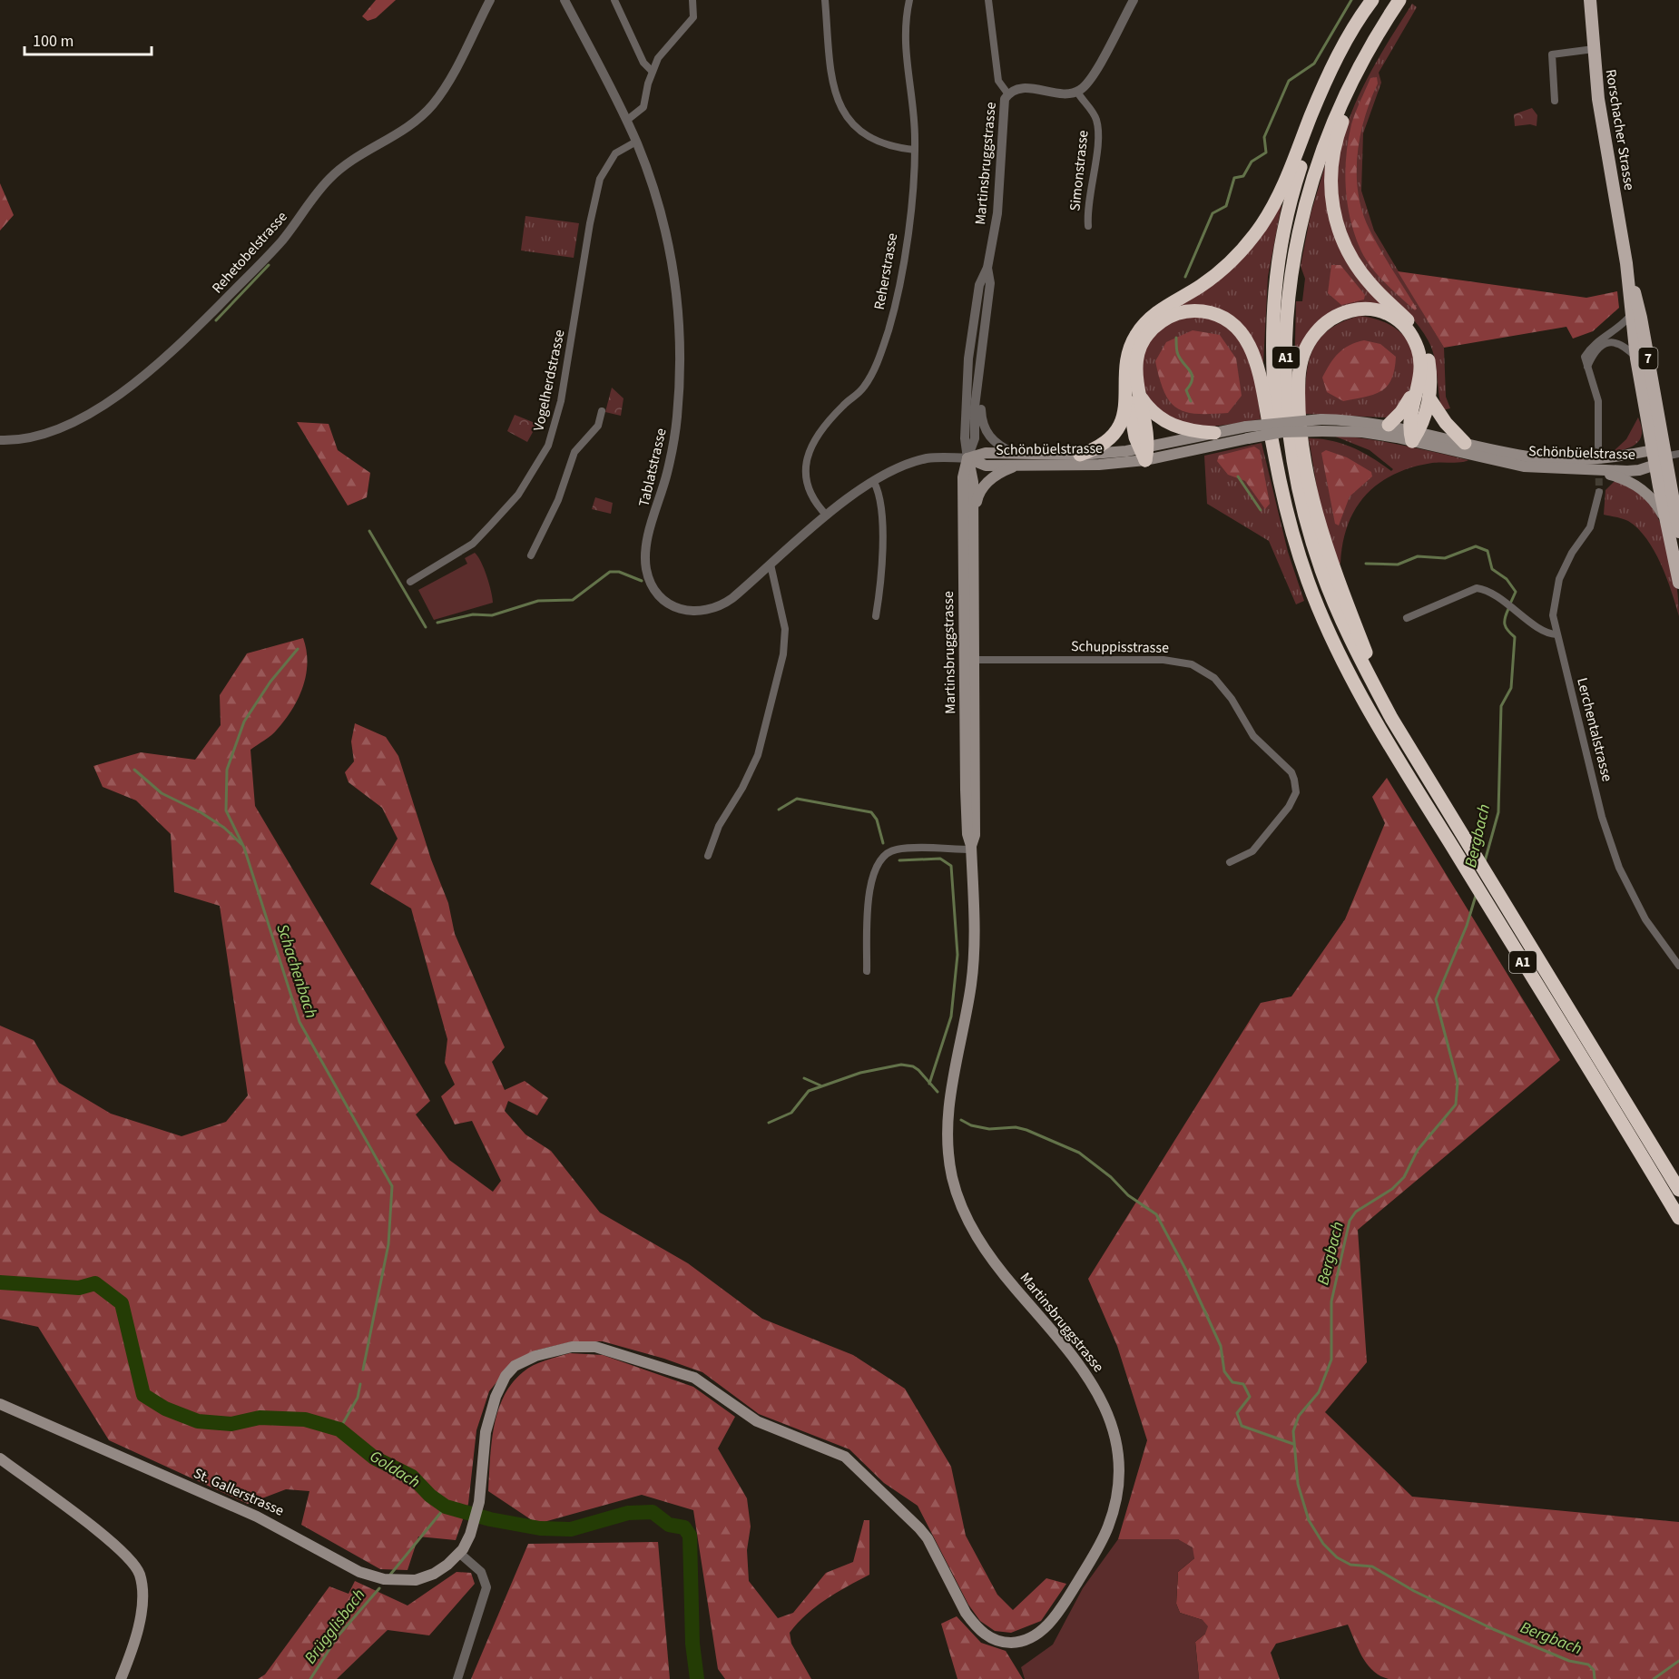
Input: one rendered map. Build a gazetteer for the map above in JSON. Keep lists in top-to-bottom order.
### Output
{
  "streets": {
    "highway": ["A1"],
    "main road": [
      "Rorschacher Strasse",
      "Martinsbruggstrasse",
      "7",
      "Schönbüelstrasse",
      "St. Gallerstrasse"
    ],
    "street": [
      "Simonstrasse",
      "Rehetobelstrasse",
      "Reherstrasse",
      "Vogelherdstrasse",
      "Tablatstrasse",
      "Schuppisstrasse",
      "Lerchentalstrasse"
    ]
  },
  "crossings": [
    ["Rorschacher Strasse", "Schönbüelstrasse"],
    ["Martinsbruggstrasse", "Schönbüelstrasse"],
    ["Martinsbruggstrasse", "Tablatstrasse"],
    ["Martinsbruggstrasse", "Schuppisstrasse"],
    ["Martinsbruggstrasse", "St. Gallerstrasse"],
    ["Reherstrasse", "Tablatstrasse"],
    ["A1", "Schönbüelstrasse"],
    ["Vogelherdstrasse", "Tablatstrasse"],
    ["Schönbüelstrasse", "Tablatstrasse"]
  ],
  "water": [
    "Bergbach",
    "Schachenbach",
    "Goldach",
    "Brügglisbach"
  ],
  "scale_bar": "100 m"
}
